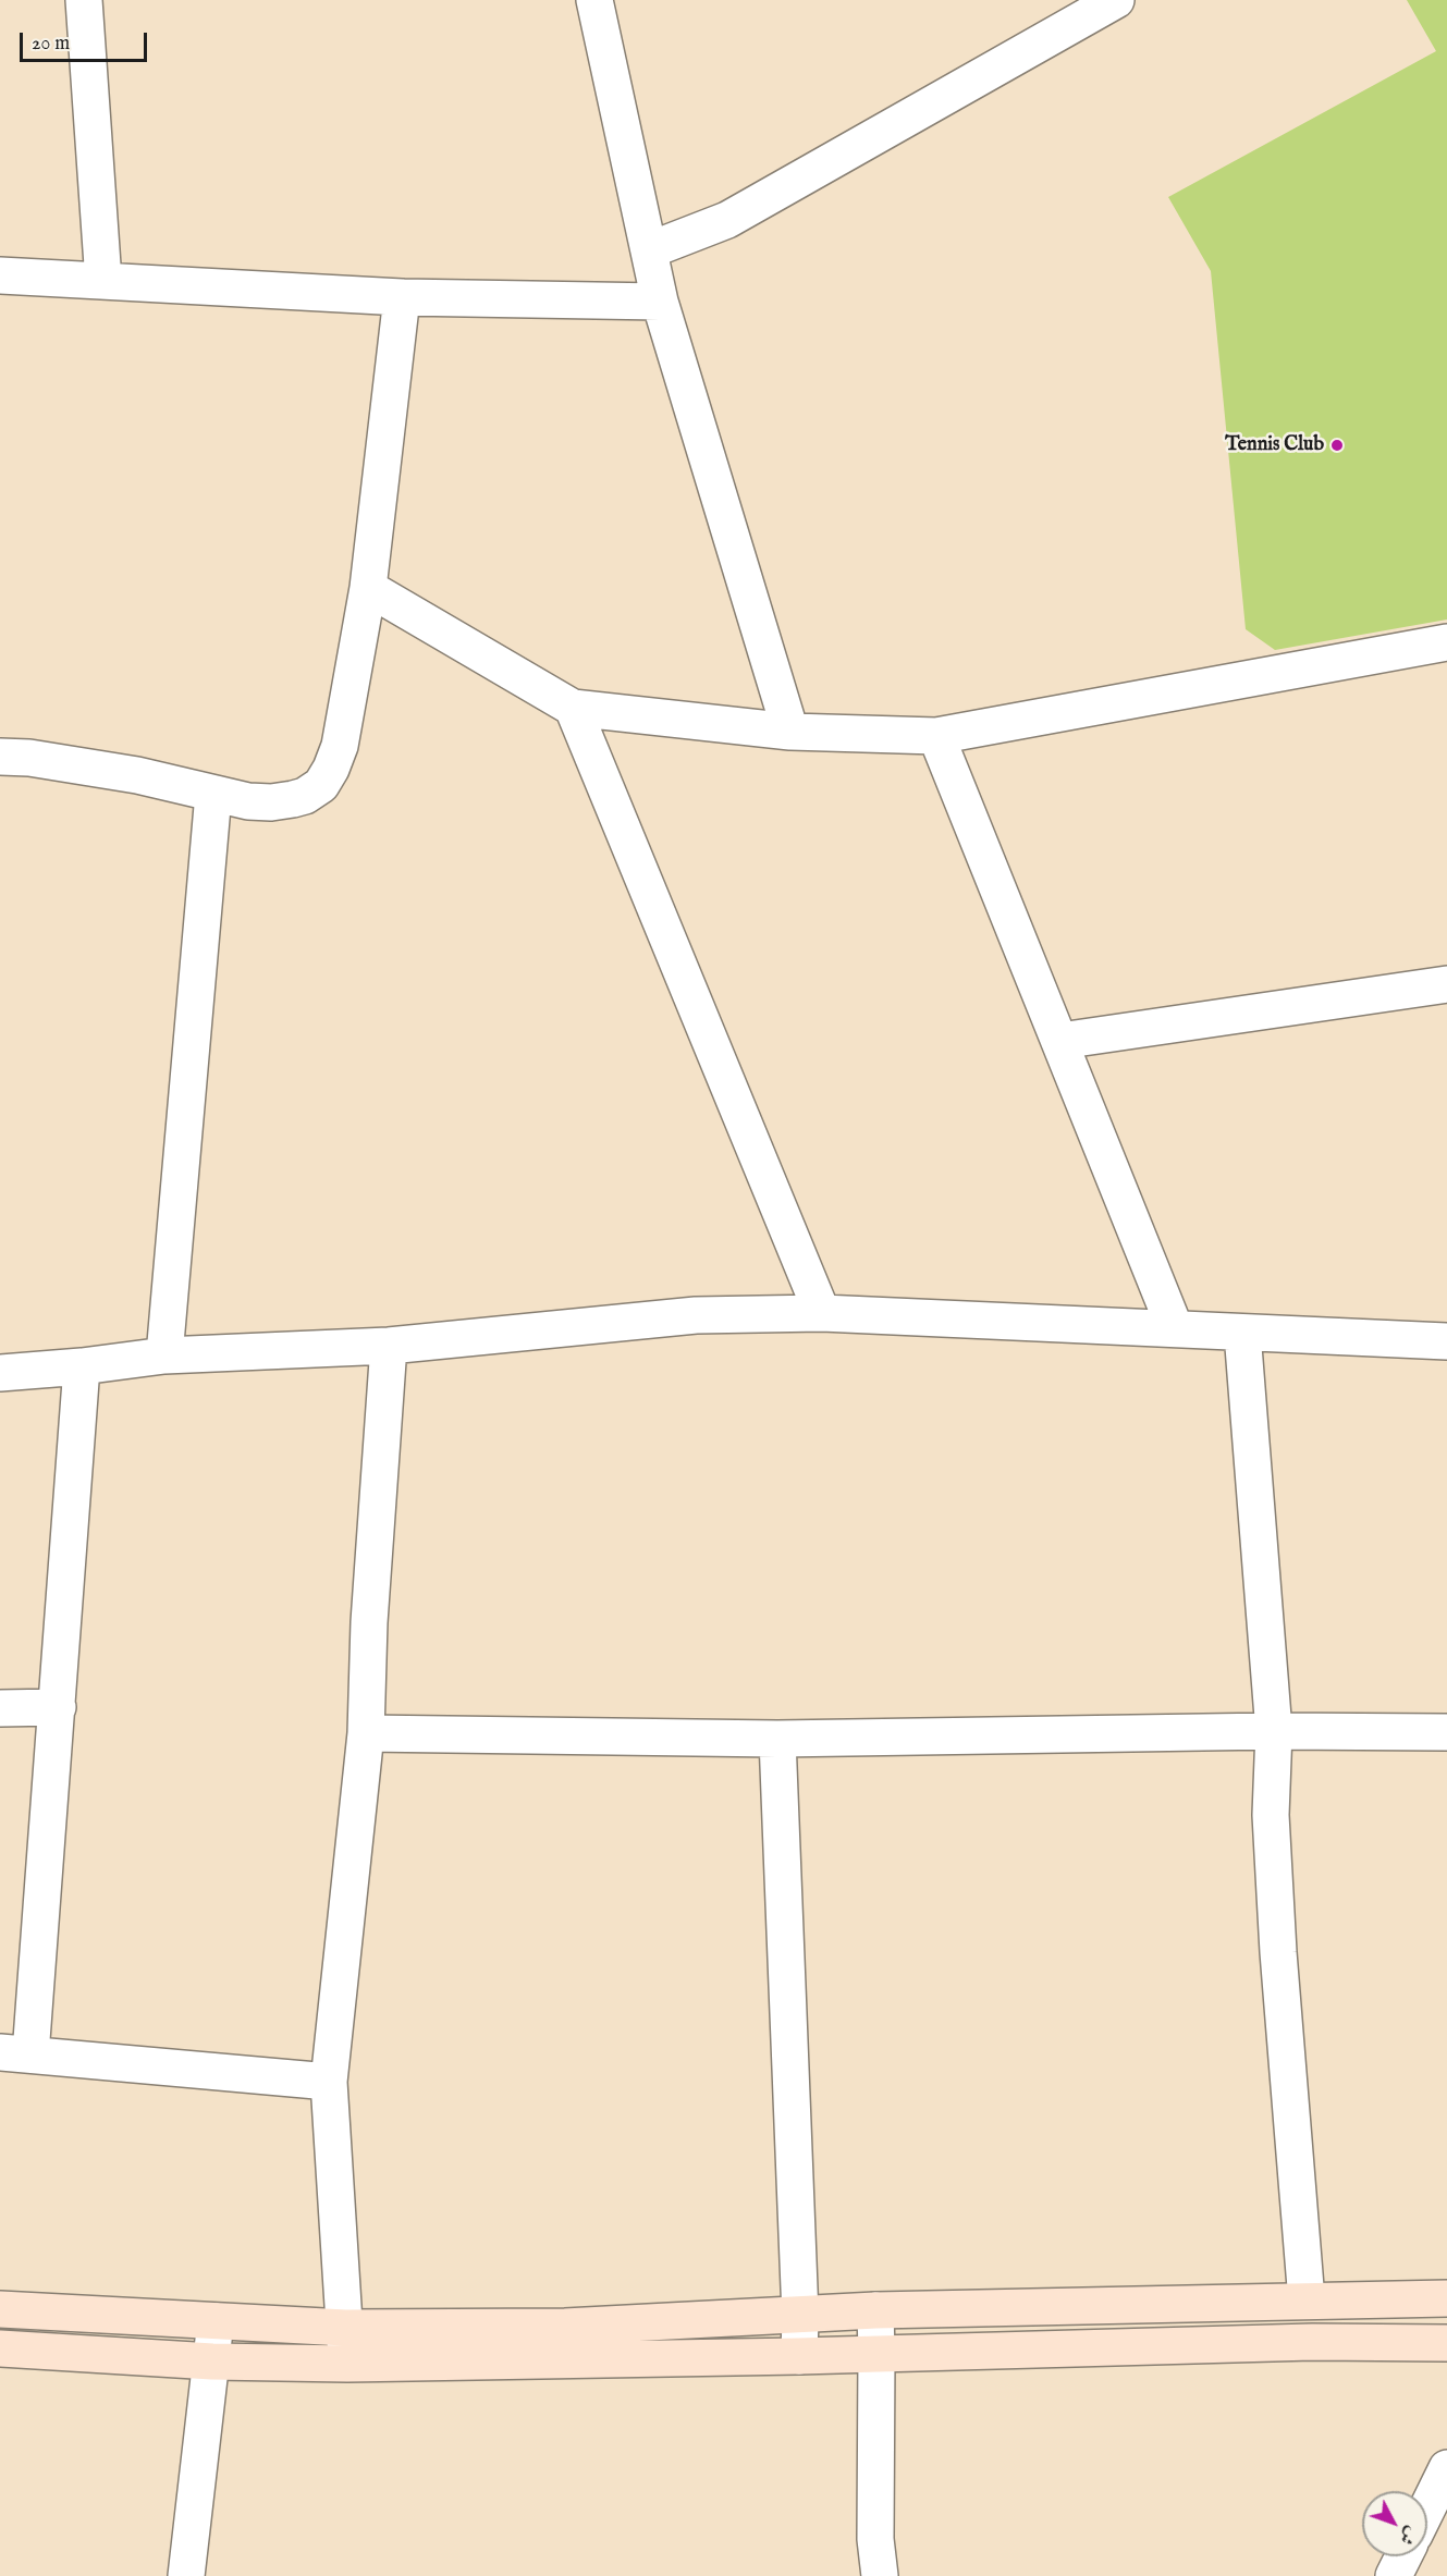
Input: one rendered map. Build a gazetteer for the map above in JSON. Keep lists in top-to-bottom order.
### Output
{
  "places": ["Tennis Club"],
  "scale_bar": "20 m",
  "north": "bottom right"
}
